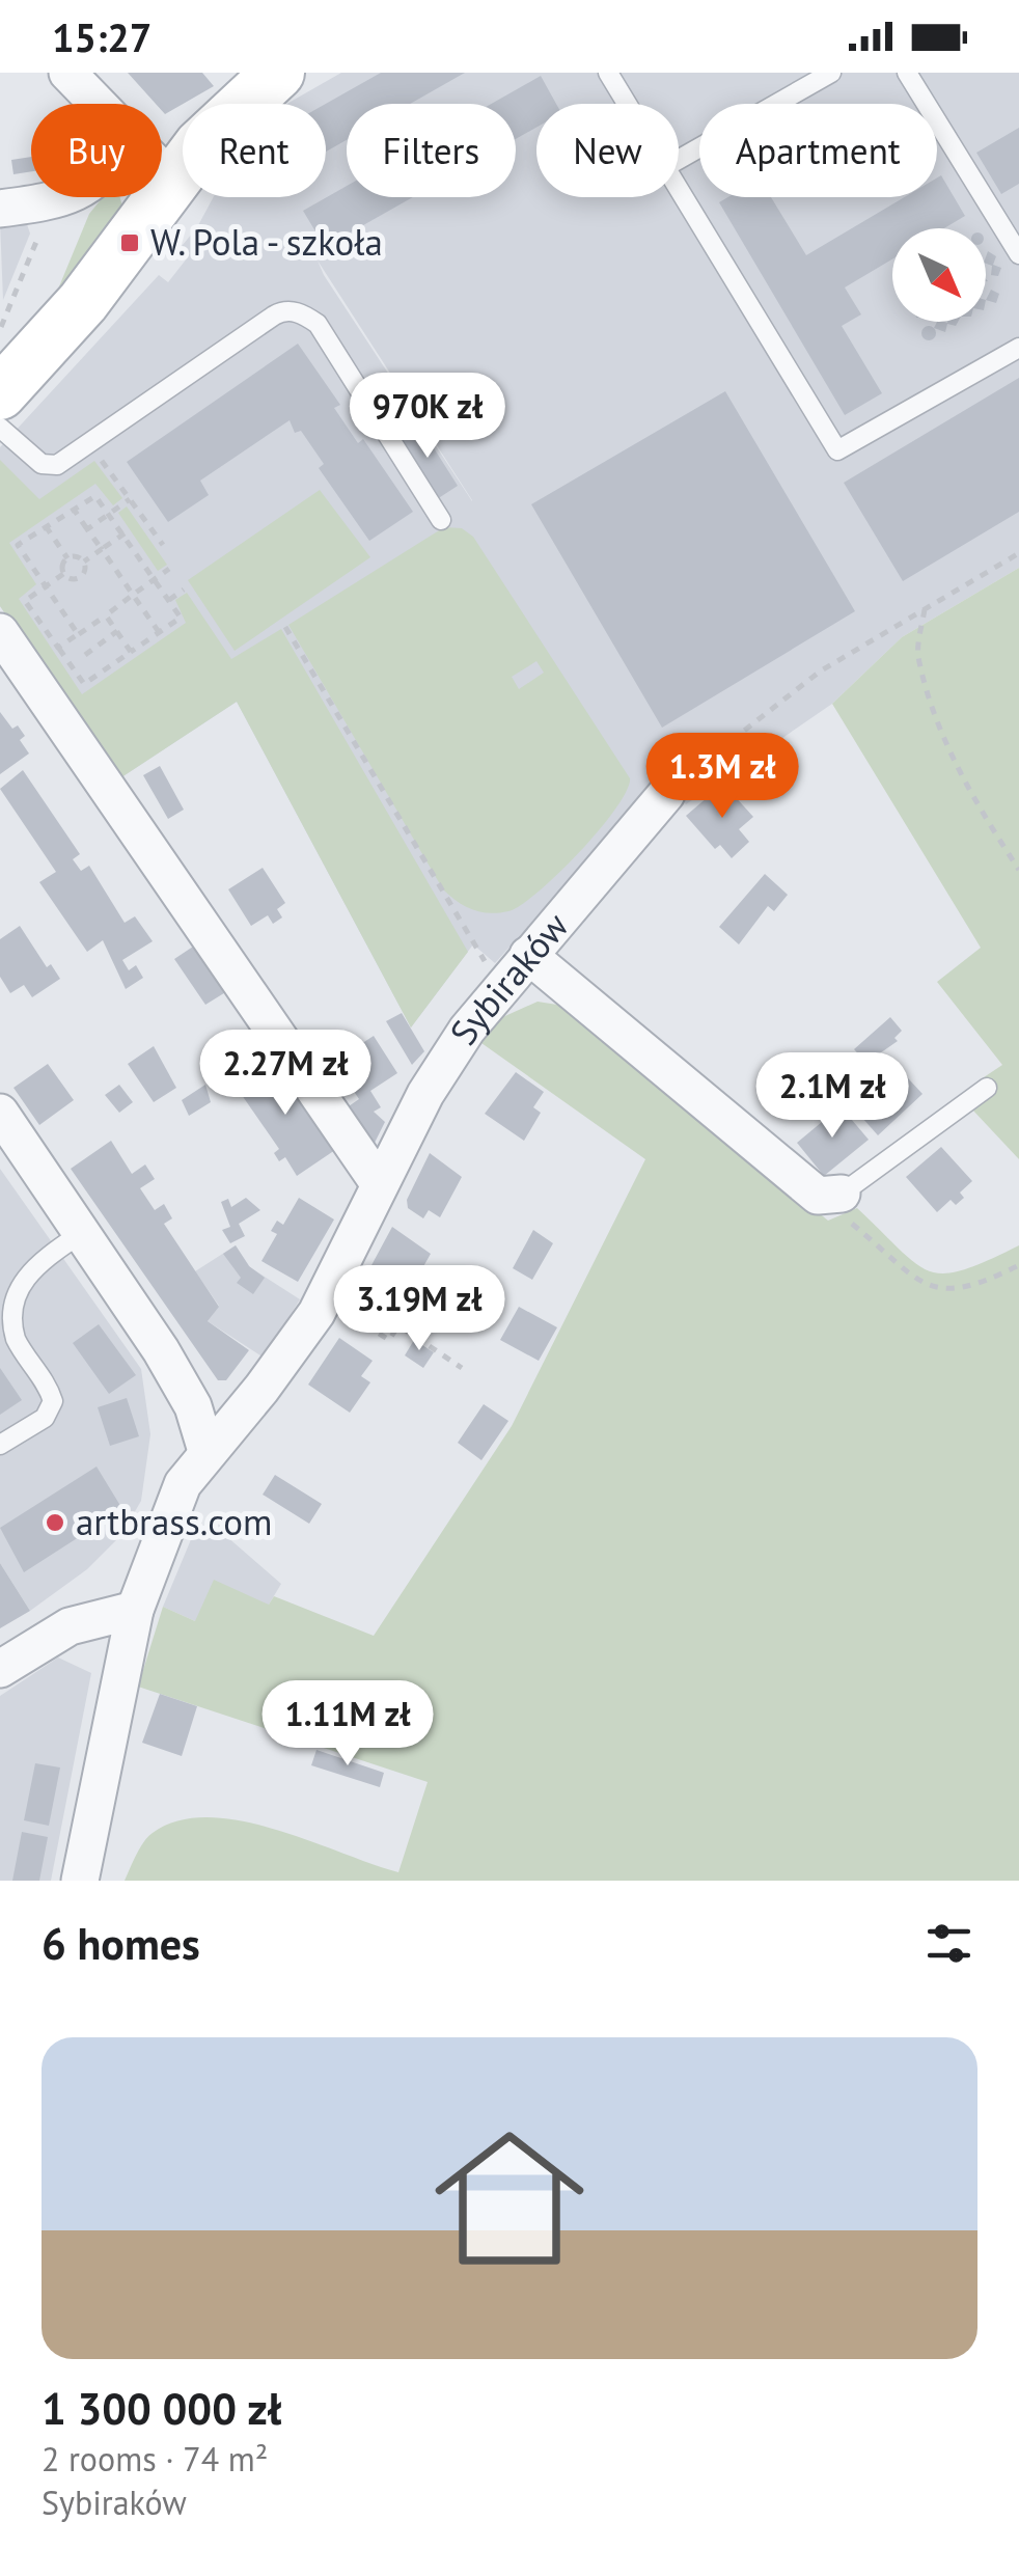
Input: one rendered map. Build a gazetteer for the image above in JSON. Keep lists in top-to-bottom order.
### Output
{
  "streets": {
    "street": ["Sybiraków"]
  },
  "places": {
    "transit": ["W. Pola - szkoła"],
    "other": ["artbrass.com"]
  },
  "north": "bottom right",
  "page": {
    "status": "15:27",
    "chip": [
      "Buy",
      "Rent",
      "Filters",
      "New",
      "Apartment"
    ],
    "price": [
      "970K zł",
      "1.3M zł",
      "2.27M zł",
      "2.1M zł",
      "3.19M zł",
      "1.11M zł"
    ],
    "heading": "6 homes",
    "list": [
      {
        "name": "1 300 000 zł",
        "note": "2 rooms · 74 m² · Sybiraków"
      }
    ]
  }
}
